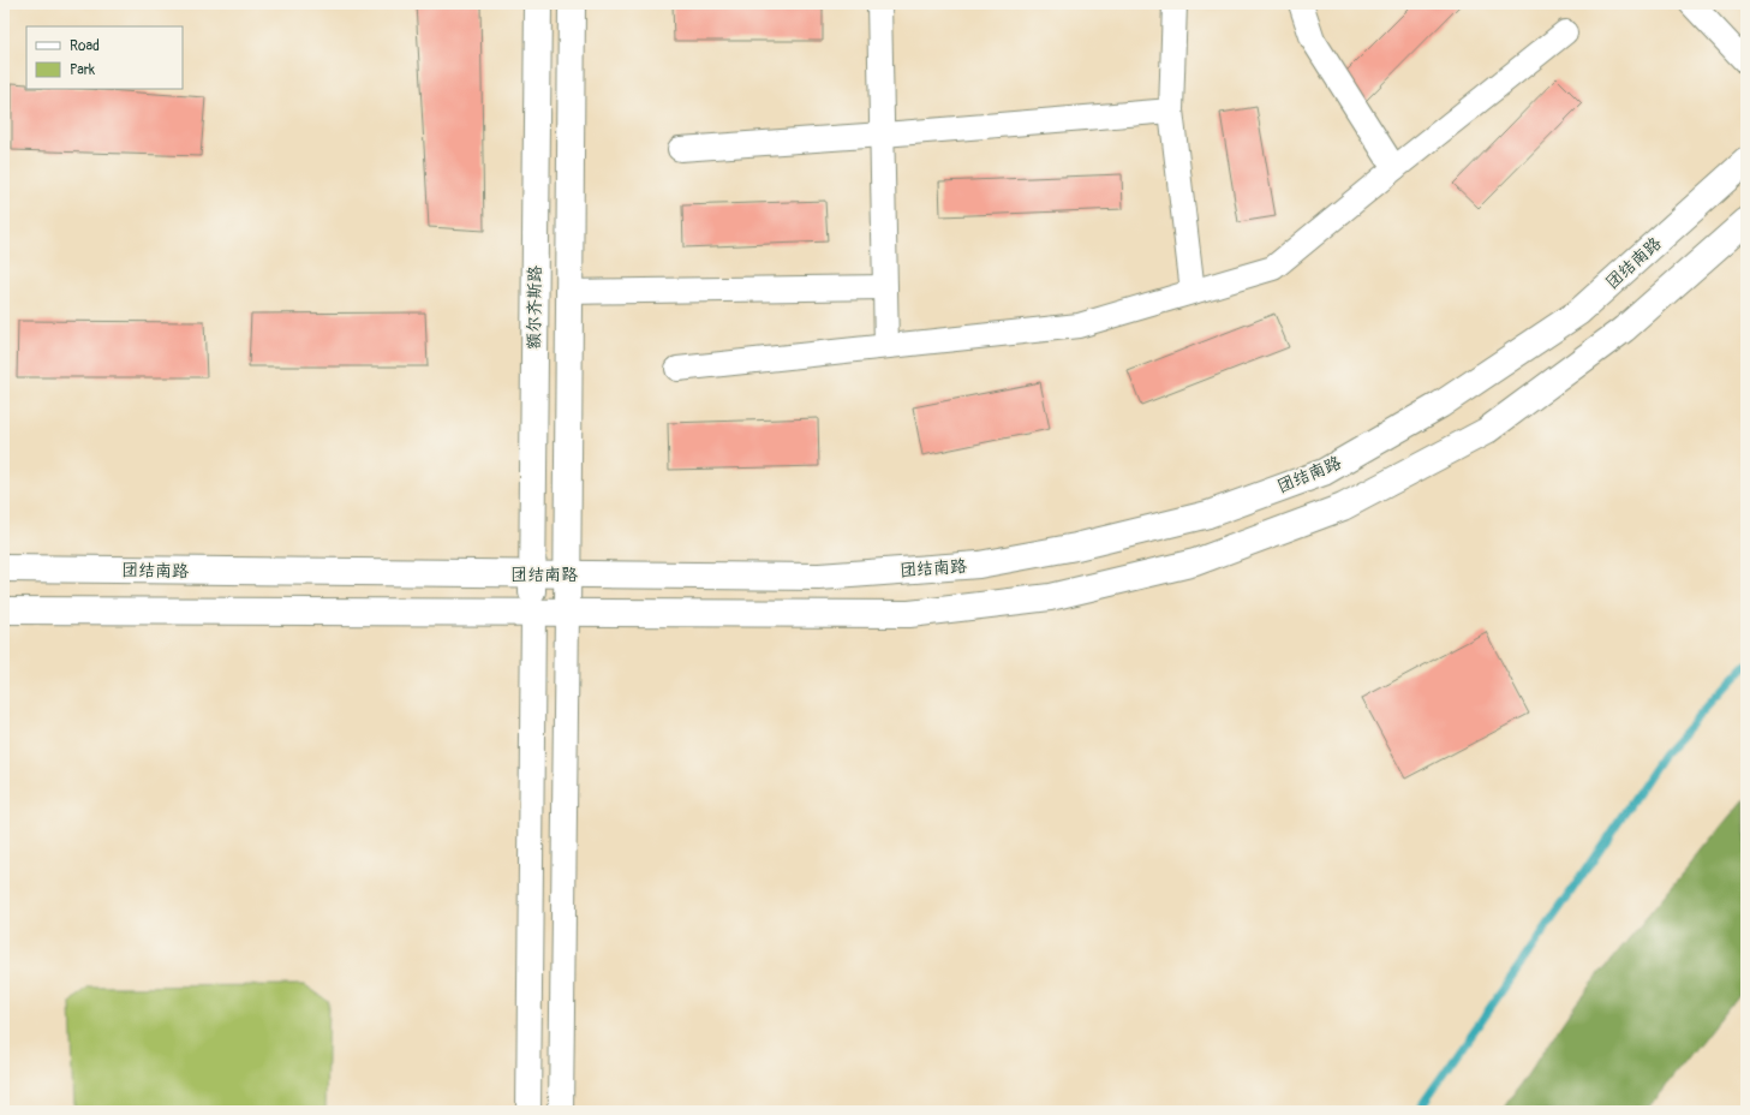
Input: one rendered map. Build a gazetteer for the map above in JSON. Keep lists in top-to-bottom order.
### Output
{
  "streets": {
    "main road": ["团结南路", "额尔齐斯路"]
  },
  "crossings": [
    ["团结南路", "额尔齐斯路"]
  ],
  "legend": ["Road", "Park"]
}
